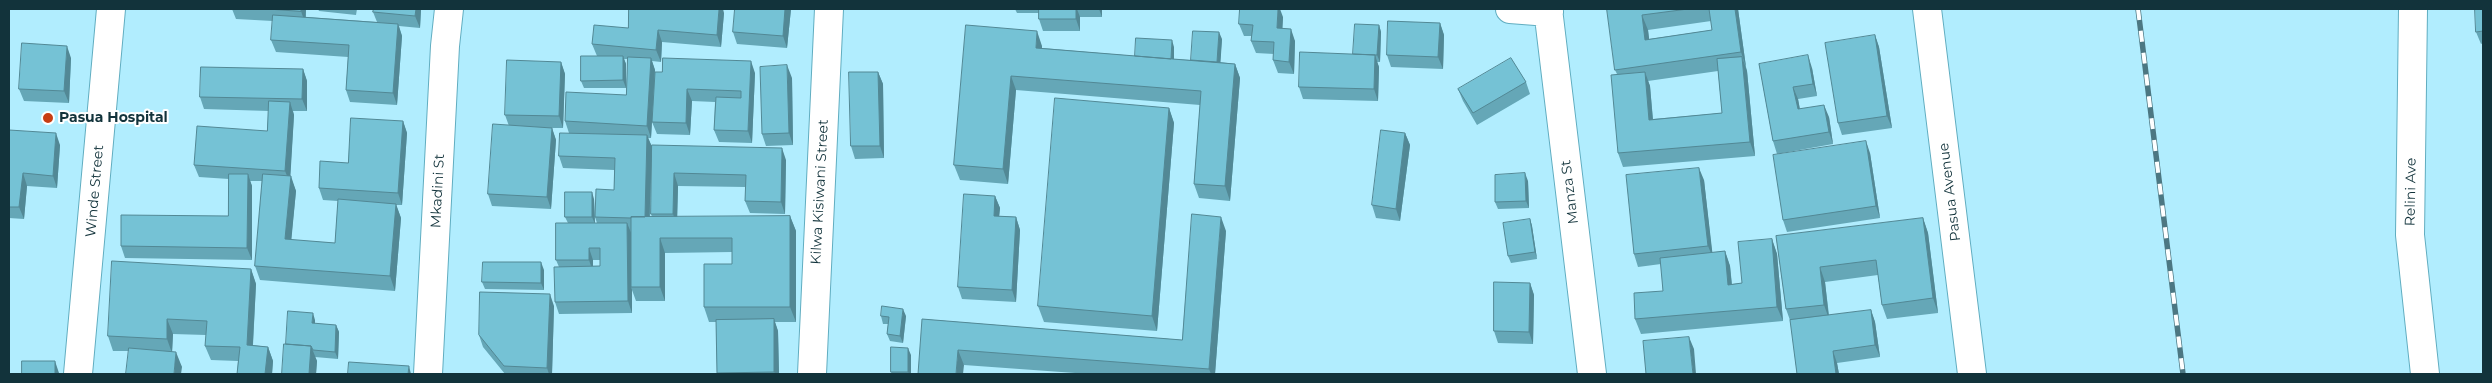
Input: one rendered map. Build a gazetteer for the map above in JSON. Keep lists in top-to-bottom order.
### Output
{
  "streets": {
    "street": [
      "Winde Street",
      "Mkadini St",
      "Kilwa Kisiwani Street",
      "Manza St",
      "Pasua Avenue",
      "Relini Ave"
    ]
  },
  "places": ["Pasua Hospital"]
}
